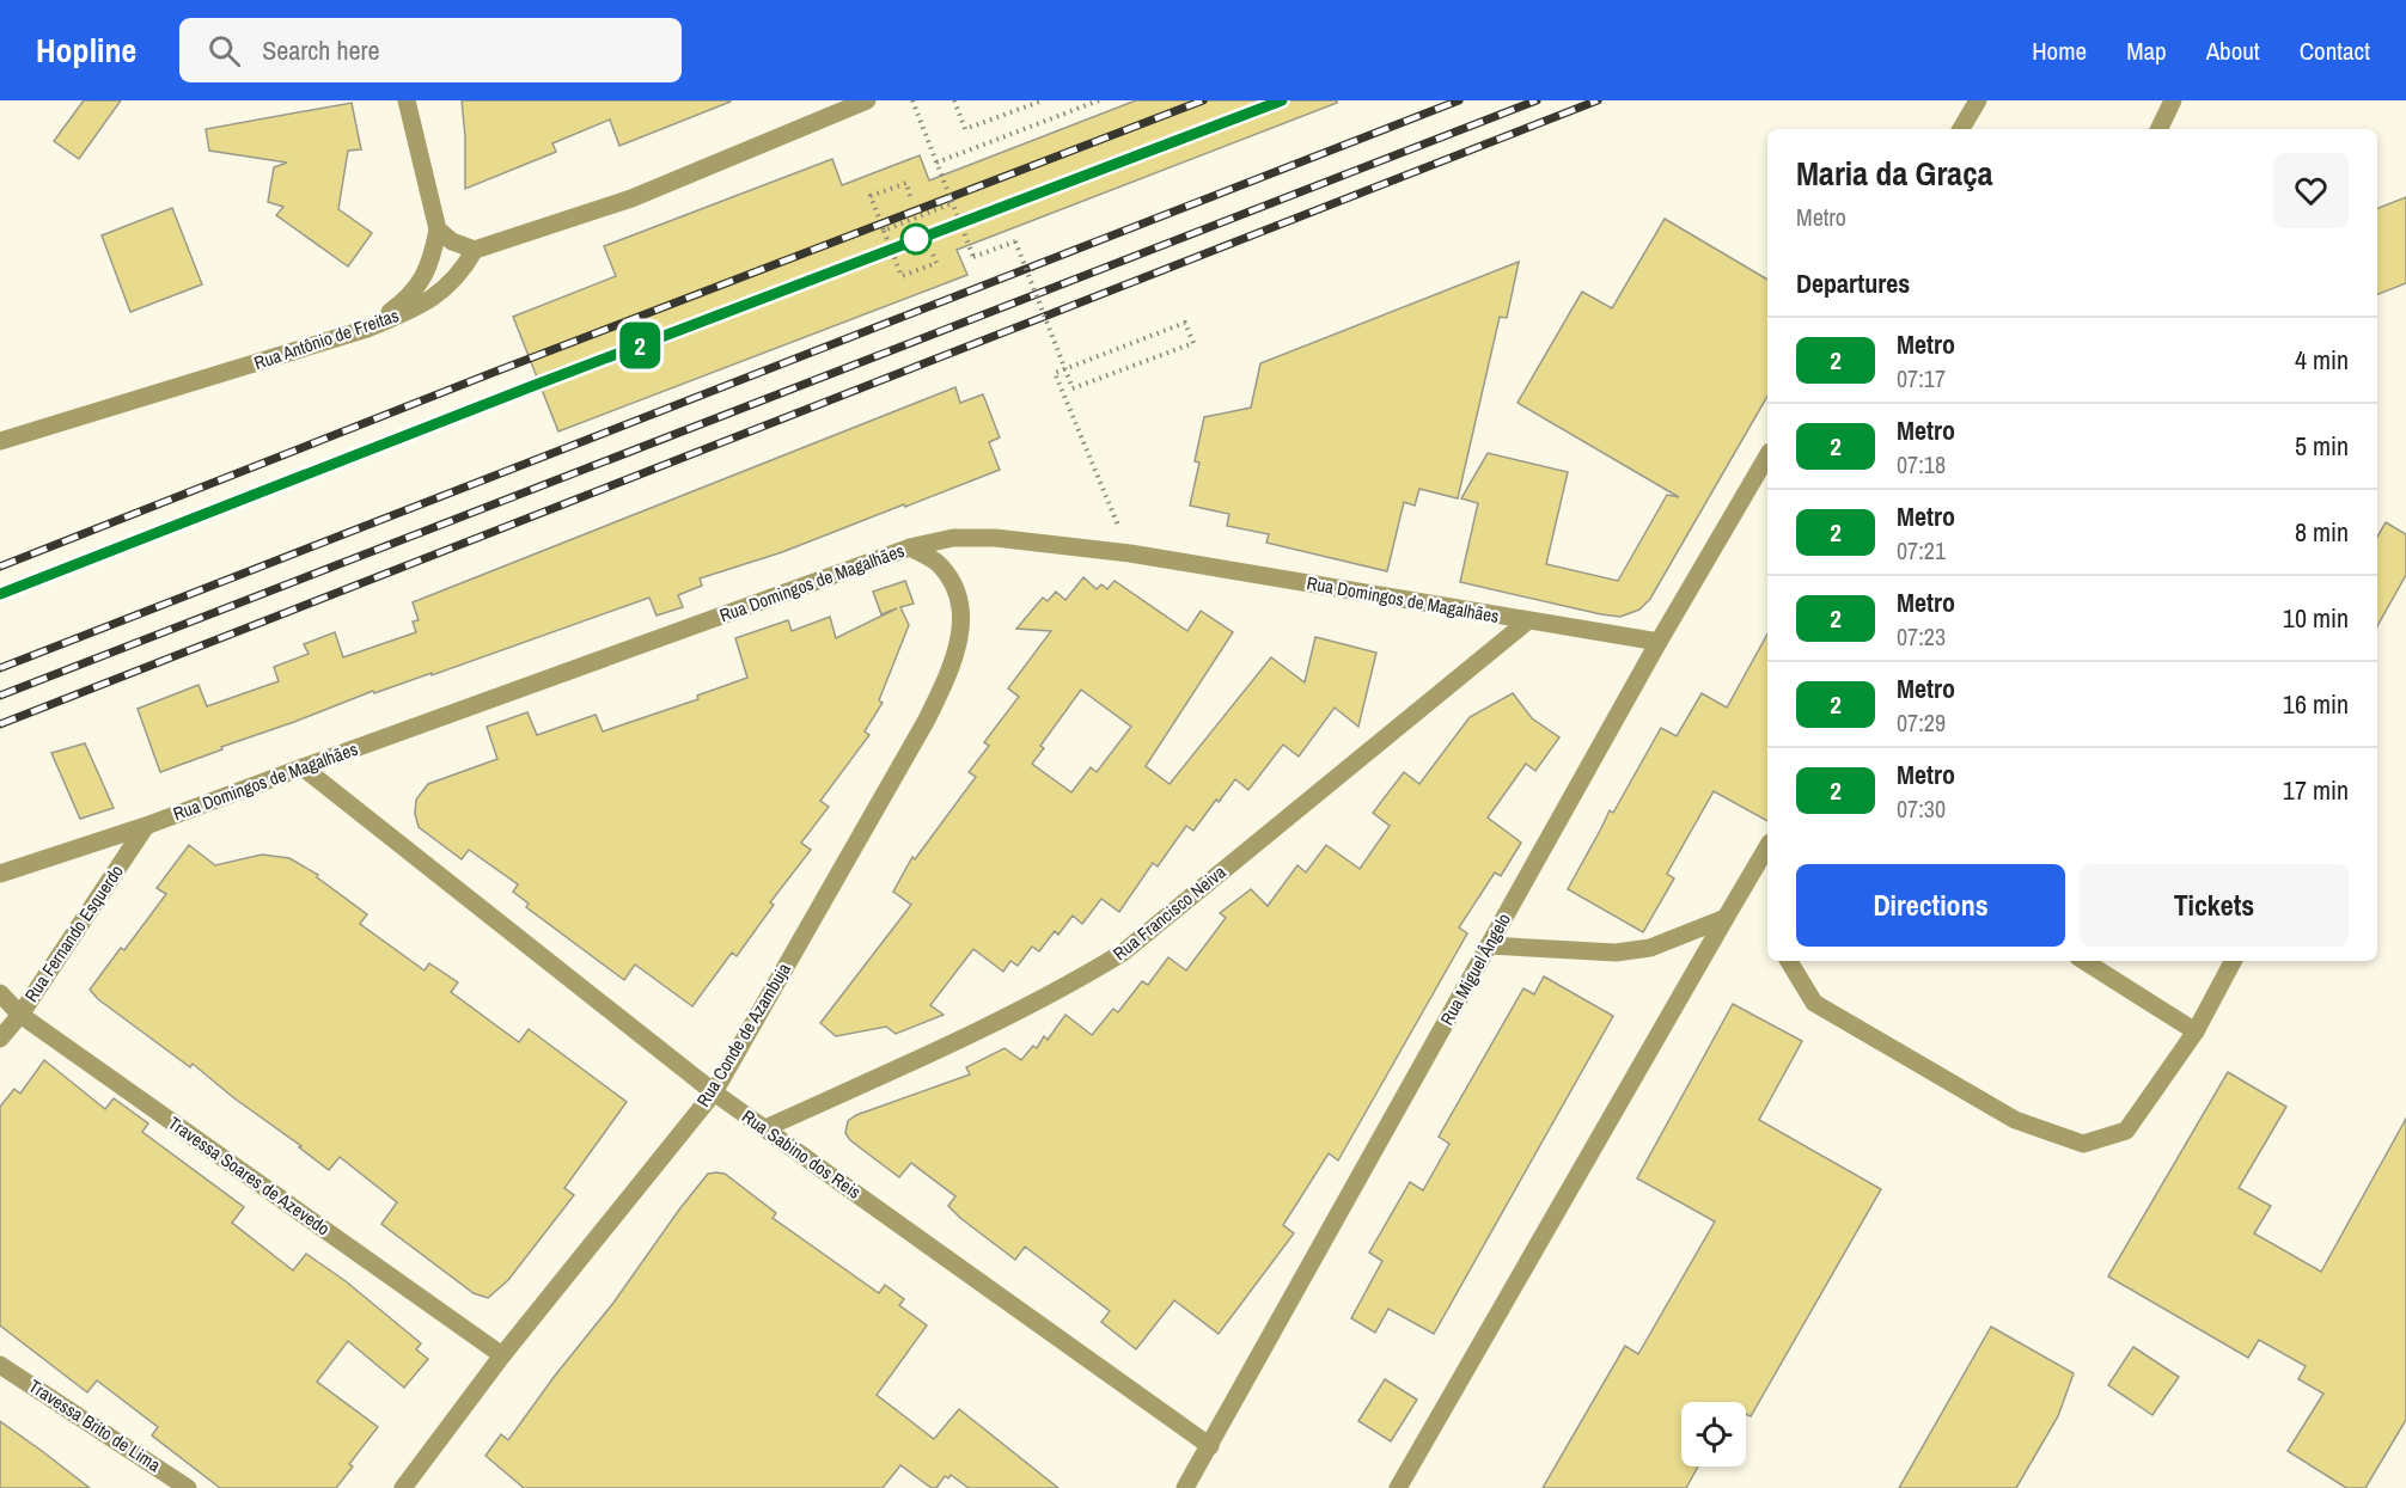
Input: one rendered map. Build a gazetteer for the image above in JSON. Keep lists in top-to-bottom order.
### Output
{
  "streets": {
    "street": [
      "Rua Antônio de Freitas",
      "Rua Domingos de Magalhães",
      "Rua Francisco Neiva",
      "Rua Fernando Esquerdo",
      "Rua Miguel Ângelo",
      "Rua Conde de Azambuja",
      "Rua Sabino dos Reis",
      "Travessa Soares de Azevedo",
      "Travessa Brito de Lima"
    ]
  },
  "crossings": [
    ["Rua Domingos de Magalhães", "Rua Francisco Neiva"],
    ["Rua Domingos de Magalhães", "Rua Fernando Esquerdo"],
    ["Rua Domingos de Magalhães", "Rua Miguel Ângelo"],
    ["Rua Domingos de Magalhães", "Rua Conde de Azambuja"],
    ["Rua Domingos de Magalhães", "Rua Sabino dos Reis"],
    ["Rua Francisco Neiva", "Rua Sabino dos Reis"],
    ["Rua Fernando Esquerdo", "Travessa Soares de Azevedo"],
    ["Rua Miguel Ângelo", "Rua Sabino dos Reis"],
    ["Rua Conde de Azambuja", "Rua Sabino dos Reis"],
    ["Rua Conde de Azambuja", "Travessa Soares de Azevedo"]
  ],
  "lines": ["metro line 2"],
  "page": {
    "header": "Hopline",
    "search": "Search here",
    "nav": [
      "Home",
      "Map",
      "About",
      "Contact"
    ],
    "on_map": "2",
    "heading": [
      ["Maria da Graça", "Metro"],
      "Departures"
    ],
    "list": [
      {
        "mark": "2",
        "name": "Metro",
        "note": "07:17",
        "value": "4 min"
      },
      {
        "mark": "2",
        "name": "Metro",
        "note": "07:18",
        "value": "5 min"
      },
      {
        "mark": "2",
        "name": "Metro",
        "note": "07:21",
        "value": "8 min"
      },
      {
        "mark": "2",
        "name": "Metro",
        "note": "07:23",
        "value": "10 min"
      },
      {
        "mark": "2",
        "name": "Metro",
        "note": "07:29",
        "value": "16 min"
      },
      {
        "mark": "2",
        "name": "Metro",
        "note": "07:30",
        "value": "17 min"
      }
    ],
    "buttons": ["Directions", "Tickets"]
  }
}
